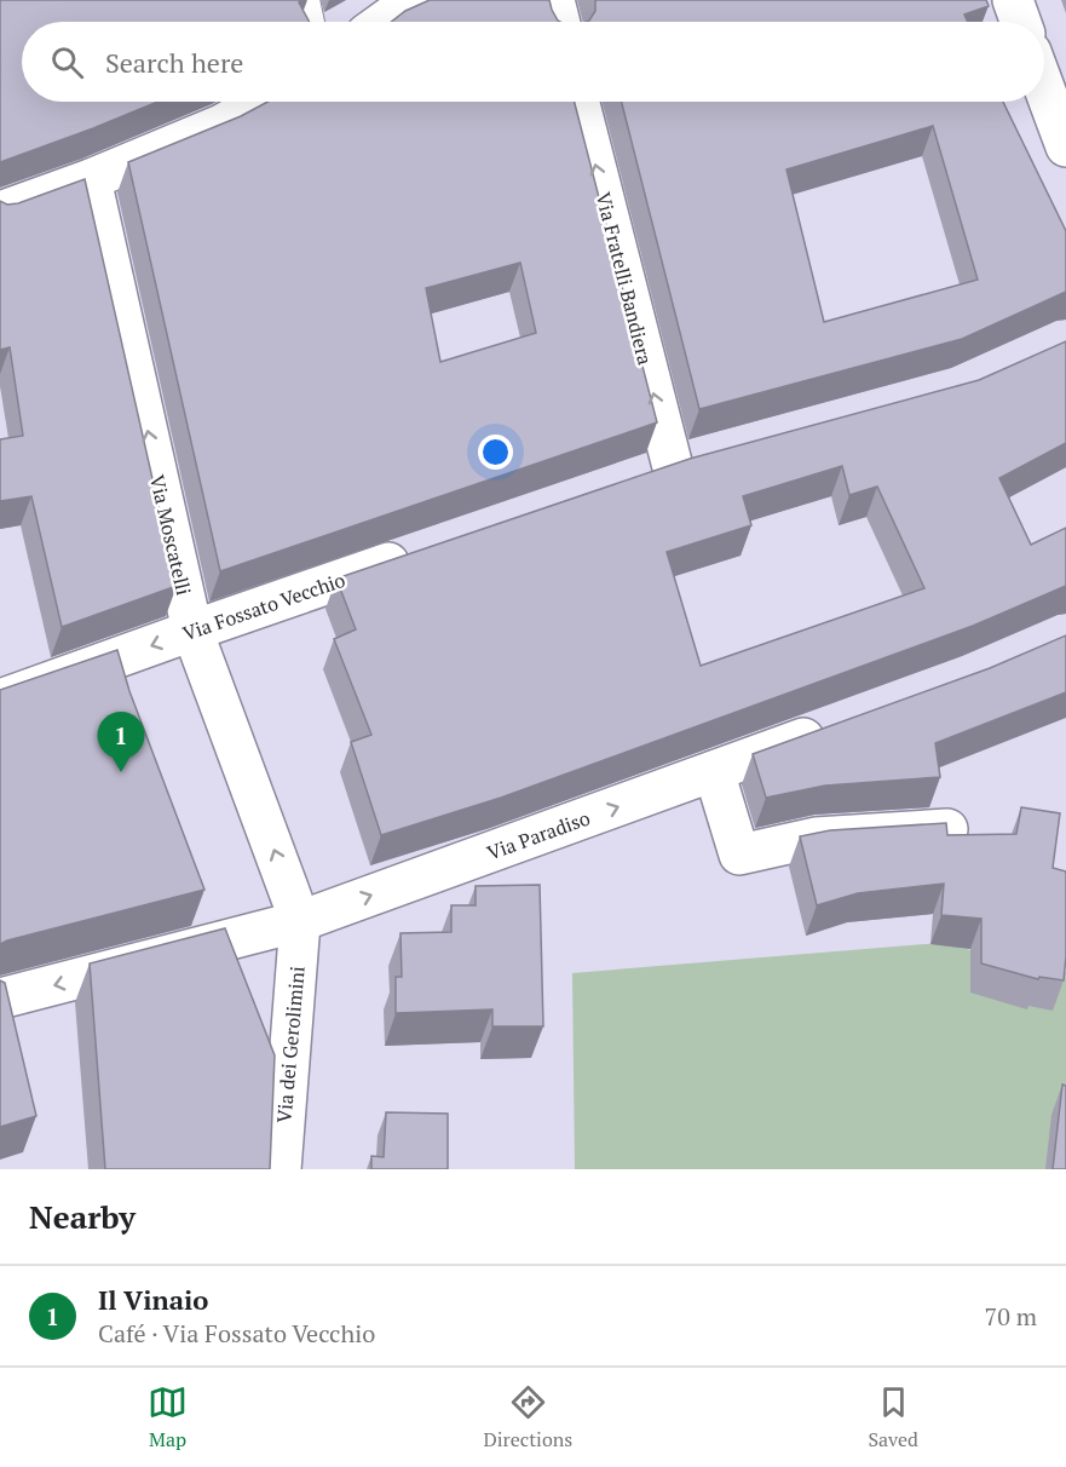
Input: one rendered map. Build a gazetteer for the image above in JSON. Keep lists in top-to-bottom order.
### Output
{
  "streets": {
    "street": [
      "Via Fratelli Bandiera",
      "Via Moscatelli",
      "Via Fossato Vecchio",
      "Via Paradiso",
      "Via dei Gerolimini"
    ]
  },
  "crossings": [
    ["Via Moscatelli", "Via Fossato Vecchio"],
    ["Via Moscatelli", "Via Paradiso"],
    ["Via Moscatelli", "Via dei Gerolimini"],
    ["Via Paradiso", "Via dei Gerolimini"]
  ],
  "one_way": ["Via Fratelli Bandiera", "Via Moscatelli", "Via Fossato Vecchio"],
  "page": {
    "search": "Search here",
    "pins": "1",
    "heading": "Nearby",
    "list": [
      {
        "mark": "1",
        "name": "Il Vinaio",
        "note": "Café · Via Fossato Vecchio",
        "value": "70 m"
      }
    ],
    "nav": ["Map", "Directions", "Saved"]
  }
}
